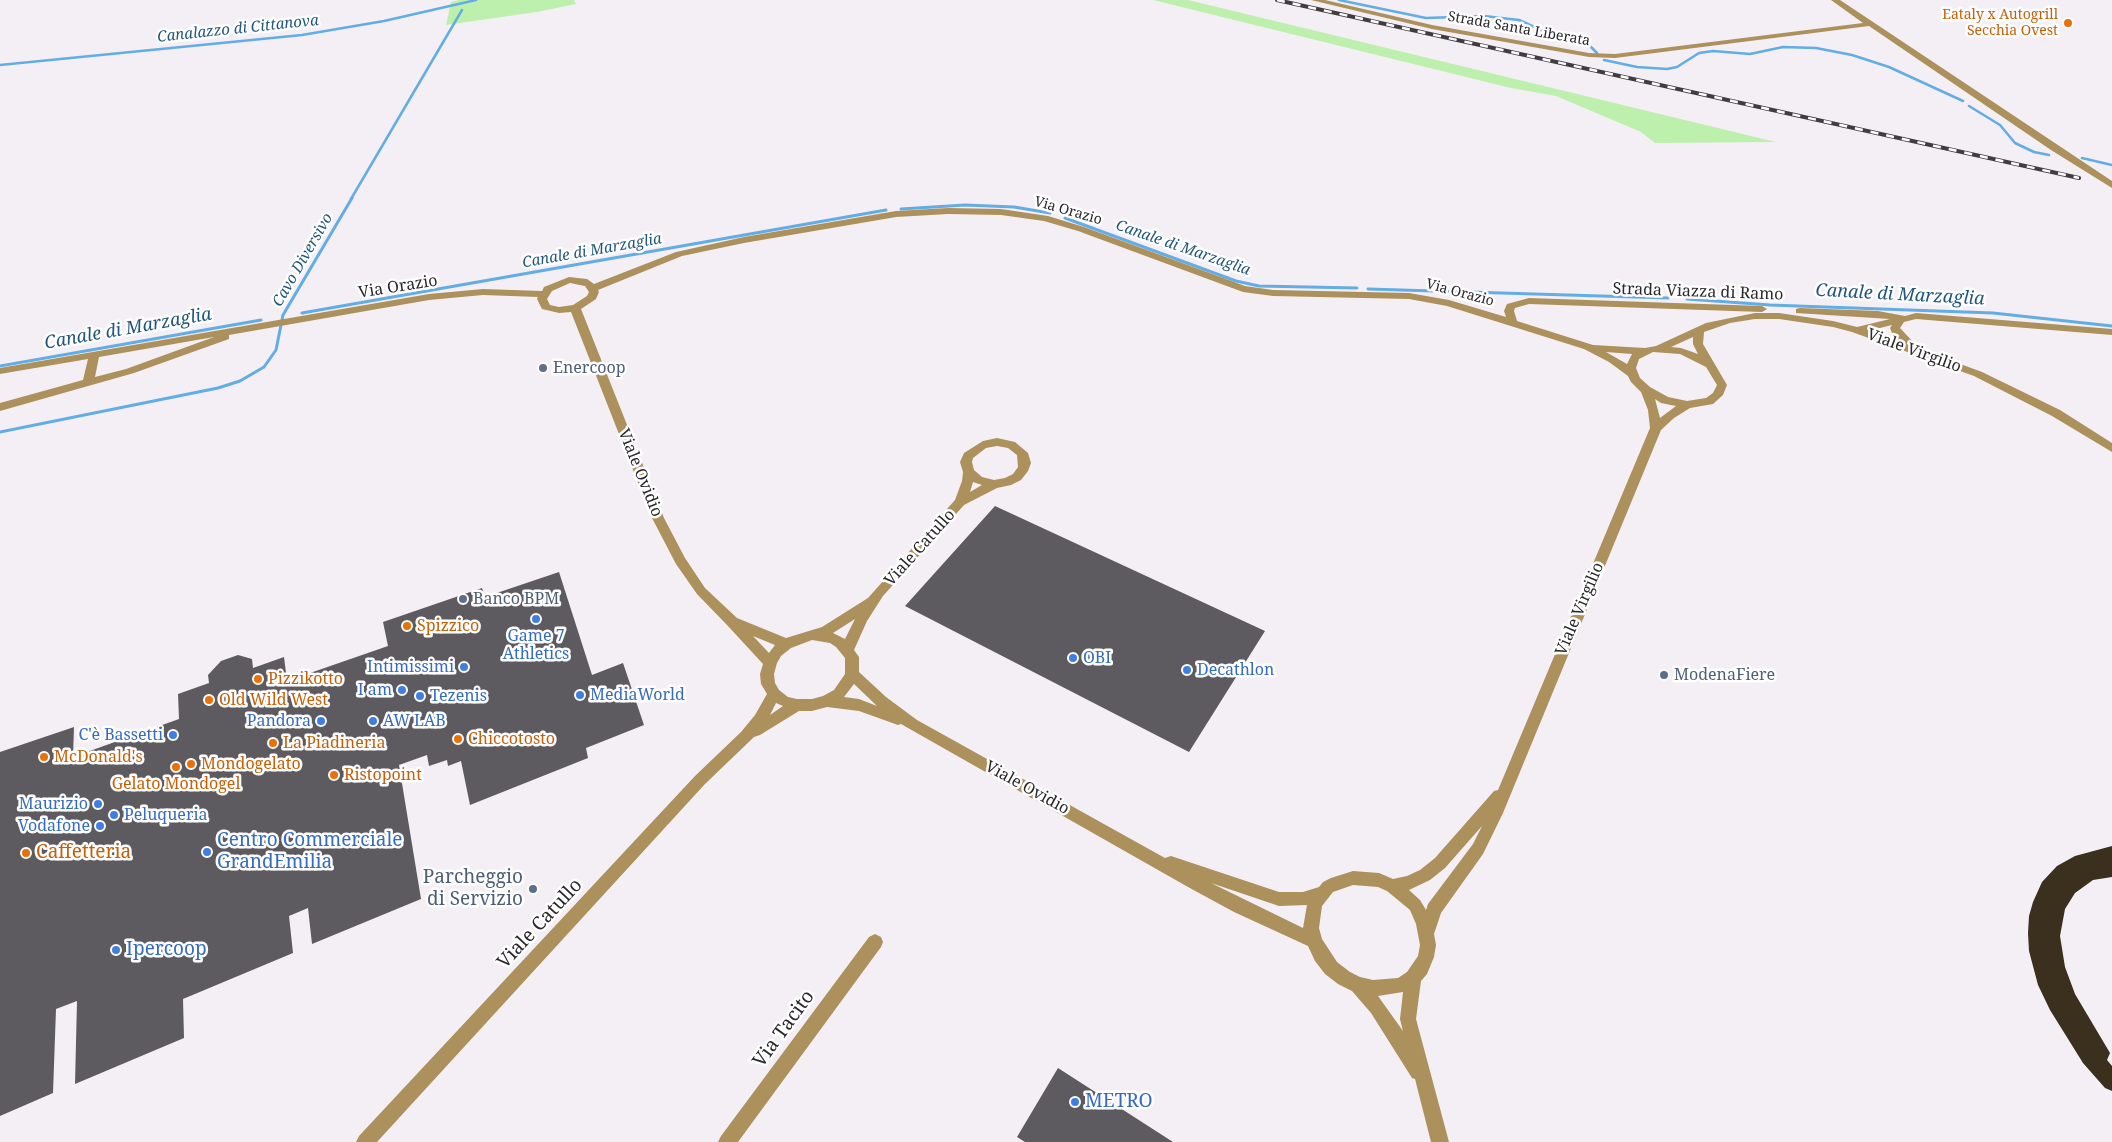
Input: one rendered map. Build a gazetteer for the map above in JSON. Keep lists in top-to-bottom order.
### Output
{
  "streets": {
    "street": [
      "Strada Santa Liberata",
      "Via Orazio",
      "Strada Viazza di Ramo",
      "Viale Virgilio",
      "Viale Ovidio",
      "Viale Catullo",
      "Via Tacito"
    ]
  },
  "crossings": [
    ["Via Orazio", "Strada Viazza di Ramo"],
    ["Via Orazio", "Viale Virgilio"],
    ["Strada Viazza di Ramo", "Viale Virgilio"],
    ["Viale Virgilio", "Viale Ovidio"],
    ["Viale Ovidio", "Viale Catullo"]
  ],
  "water": ["Canalazzo di Cittanova", "Canale di Marzaglia", "Cavo Diversivo"],
  "places": [
    "Eataly x Autogrill Secchia Ovest",
    "Enercoop",
    "Banco BPM",
    "Game 7 Athletics",
    "Spizzico",
    "OBI",
    "Intimissimi",
    "Decathlon",
    "ModenaFiere",
    "Pizzikotto",
    "I am",
    "MediaWorld",
    "Tezenis",
    "Old Wild West",
    "Pandora",
    "AW LAB",
    "C'è Bassetti",
    "Chiccotosto",
    "La Piadineria",
    "McDonald's",
    "Mondogelato",
    "Gelato Mondogel",
    "Ristopoint",
    "Maurizio",
    "Peluqueria",
    "Vodafone",
    "Centro Commerciale GrandEmilia",
    "Caffetteria",
    "Parcheggio di Servizio",
    "Ipercoop",
    "METRO"
  ]
}
